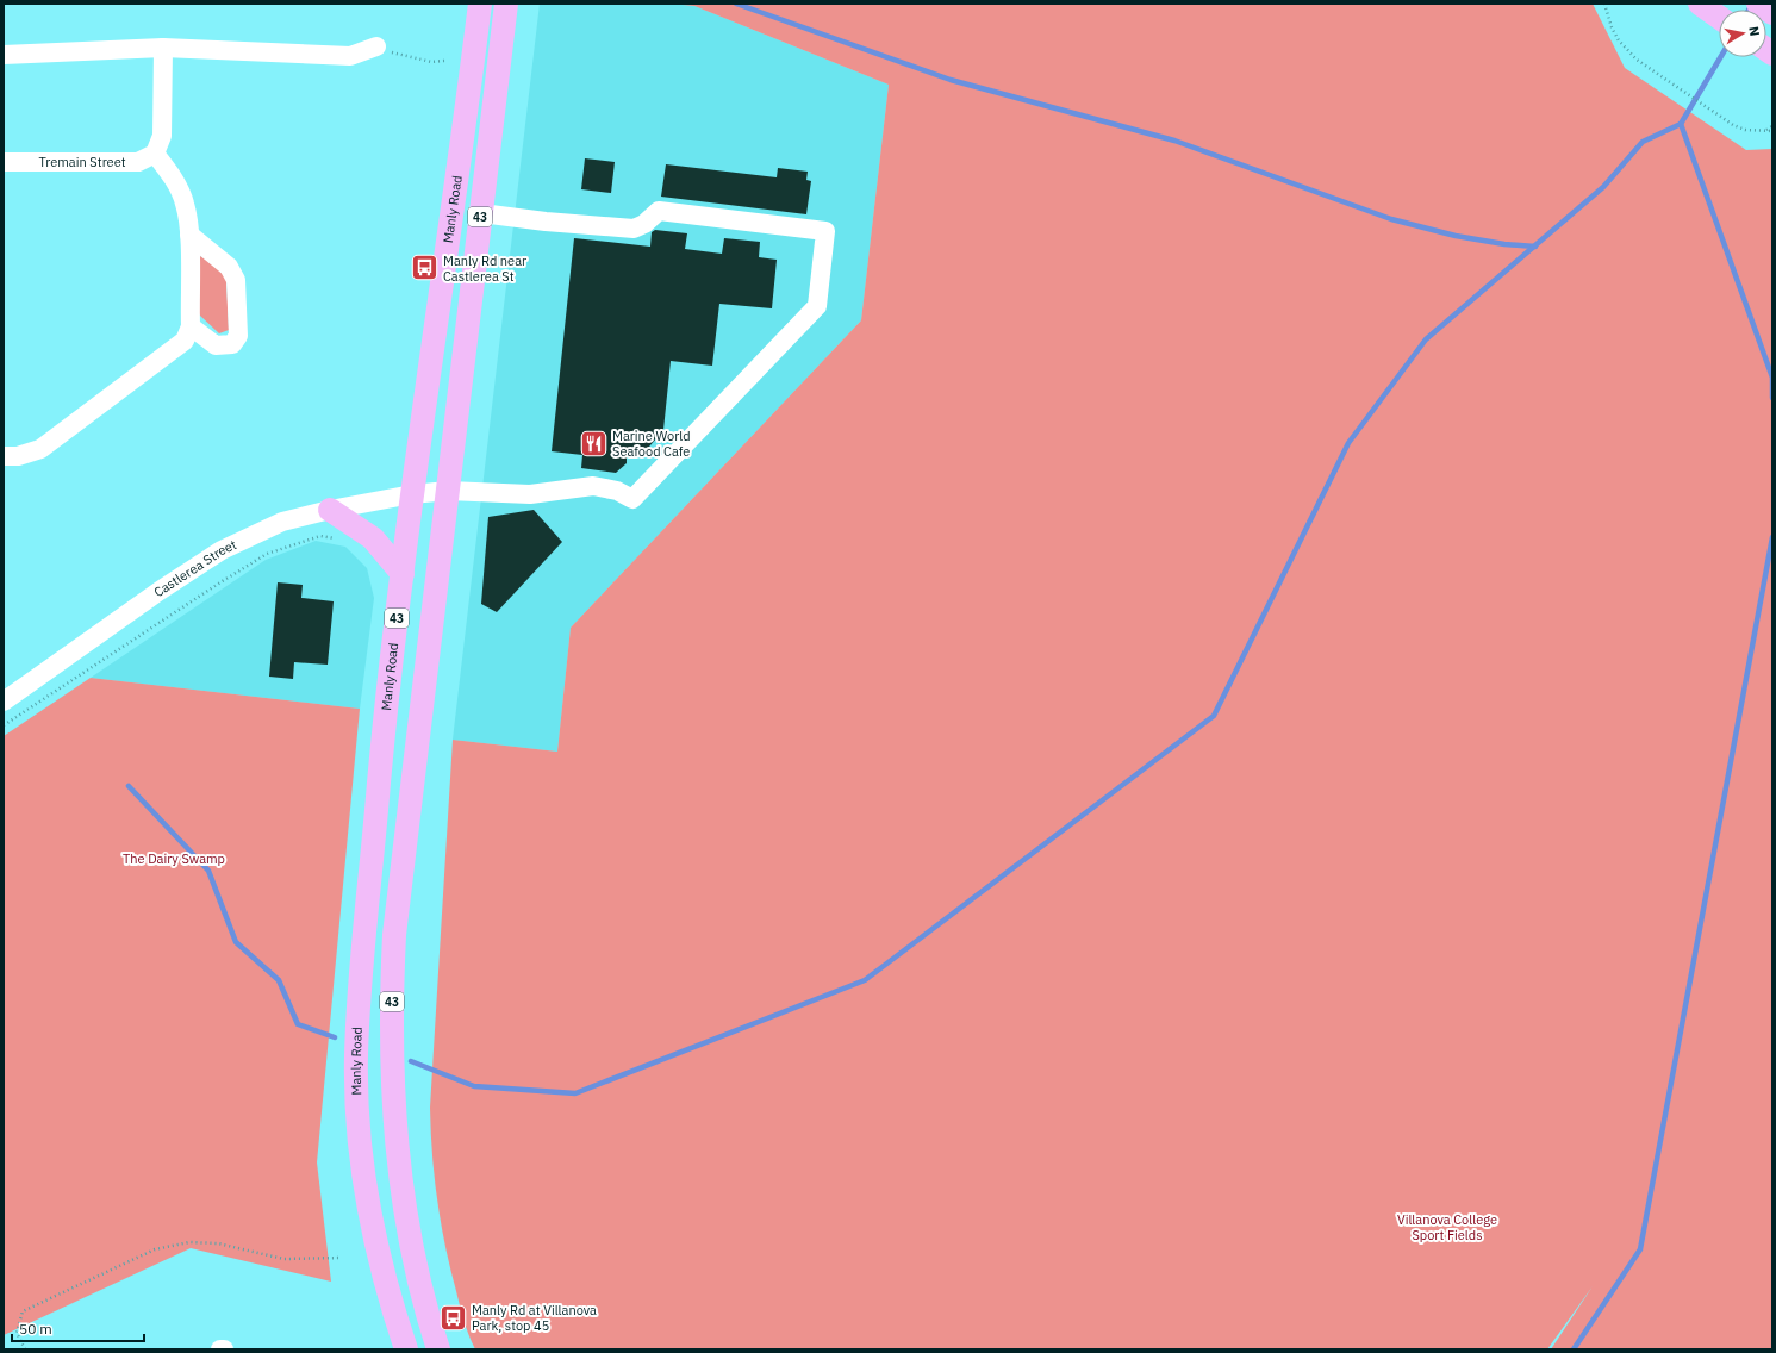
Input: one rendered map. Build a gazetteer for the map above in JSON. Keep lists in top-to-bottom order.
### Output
{
  "streets": {
    "main road": ["Manly Road", "43"],
    "street": ["Tremain Street", "Castlerea Street"]
  },
  "crossings": [
    ["Manly Road", "Castlerea Street"]
  ],
  "parks": ["The Dairy Swamp", "Villanova College Sport Fields"],
  "places": {
    "bus stop": ["Manly Rd near Castlerea St", "Manly Rd at Villanova Park, stop 45"],
    "restaurant": ["Marine World Seafood Cafe"]
  },
  "scale_bar": "50 m",
  "north": "right"
}
